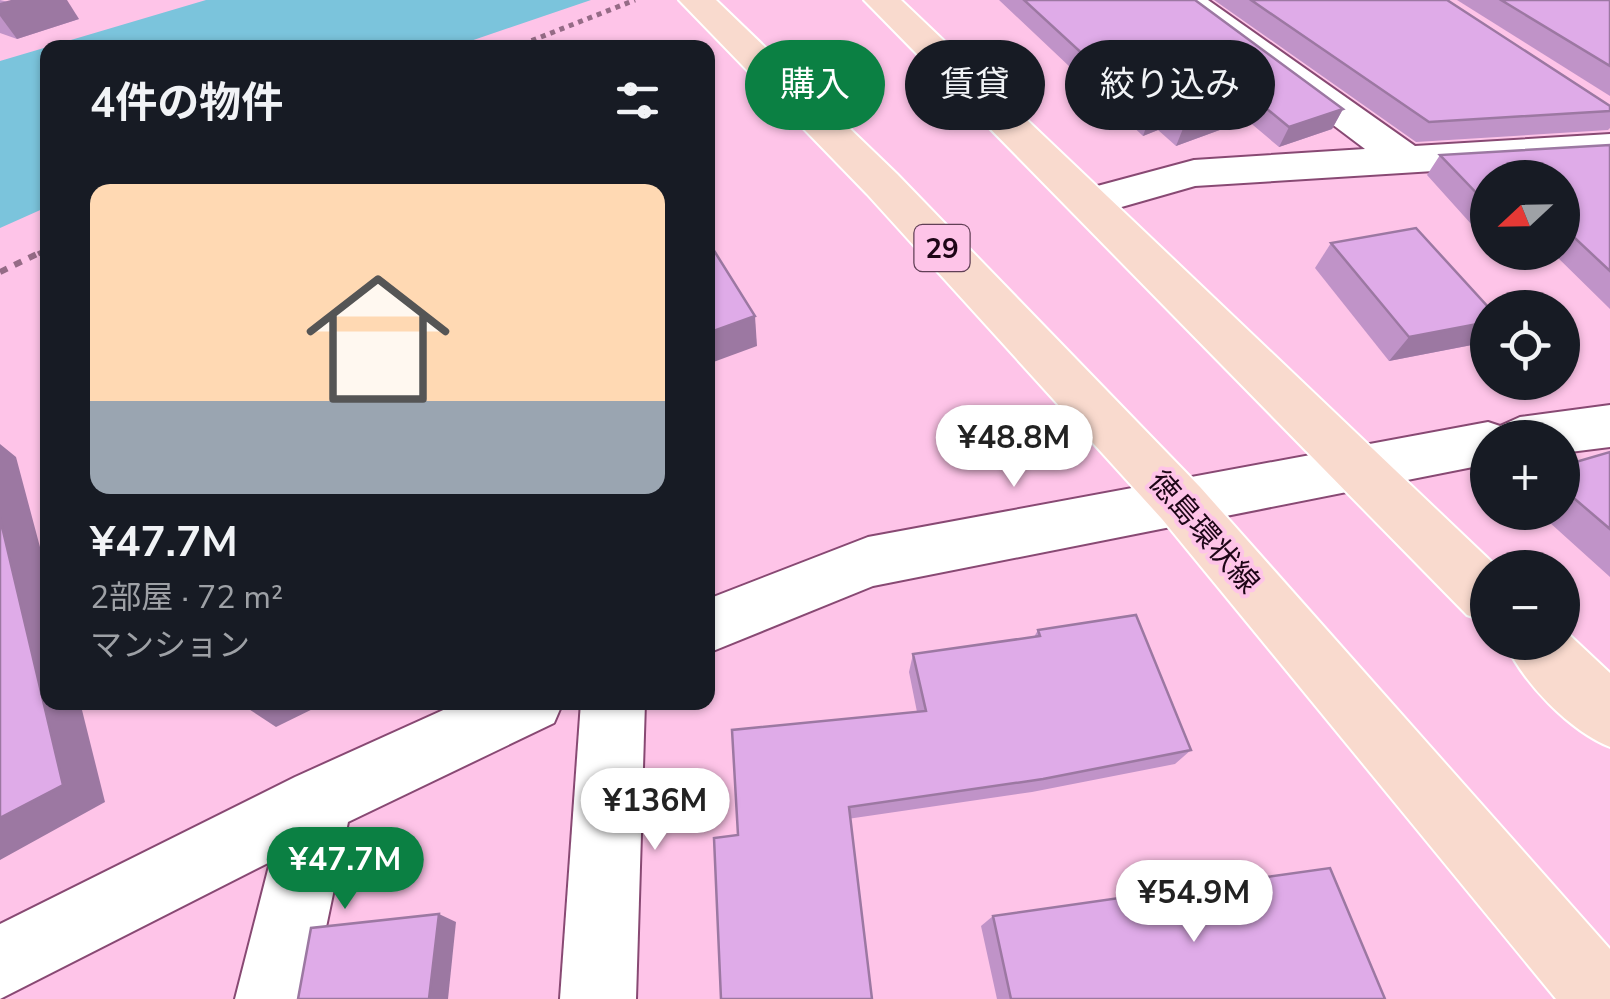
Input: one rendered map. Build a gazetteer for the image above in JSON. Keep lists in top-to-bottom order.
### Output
{
  "streets": {
    "main road": ["29", "徳島環状線"]
  },
  "north": "left",
  "page": {
    "chip": ["購入", "賃貸", "絞り込み"],
    "heading": "4件の物件",
    "map_buttons": ["+", "−"],
    "list": [
      {
        "name": "¥47.7M",
        "note": "2部屋 · 72 m² · マンション"
      }
    ],
    "price": [
      "¥48.8M",
      "¥136M",
      "¥47.7M",
      "¥54.9M"
    ]
  }
}
